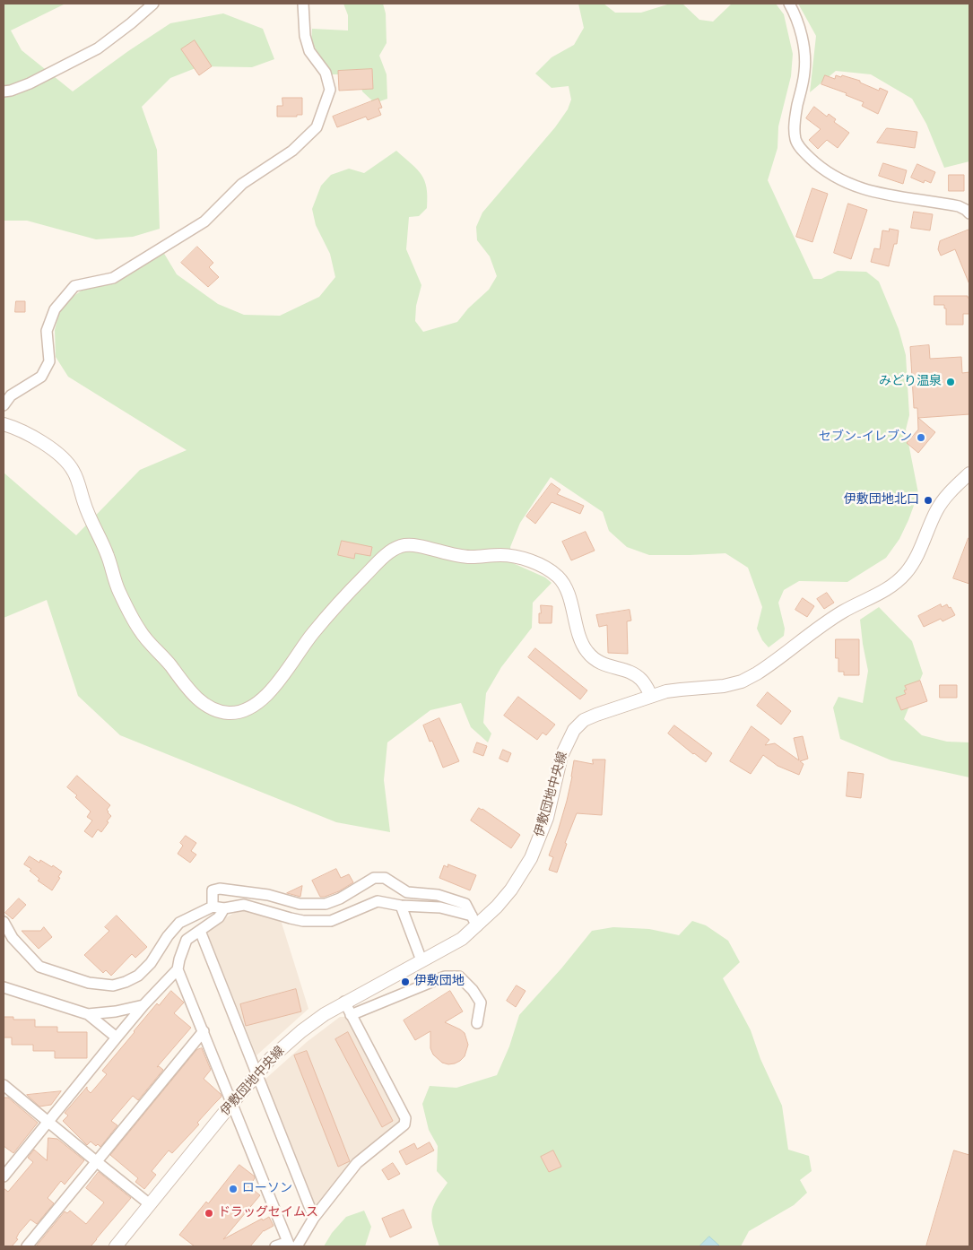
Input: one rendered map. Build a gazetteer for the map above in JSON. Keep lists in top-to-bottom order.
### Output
{
  "streets": {
    "street": ["伊敷団地中央線"]
  },
  "places": [
    "みどり温泉",
    "セブン-イレブン",
    "伊敷団地北口",
    "伊敷団地",
    "ローソン",
    "ドラッグセイムス"
  ]
}
